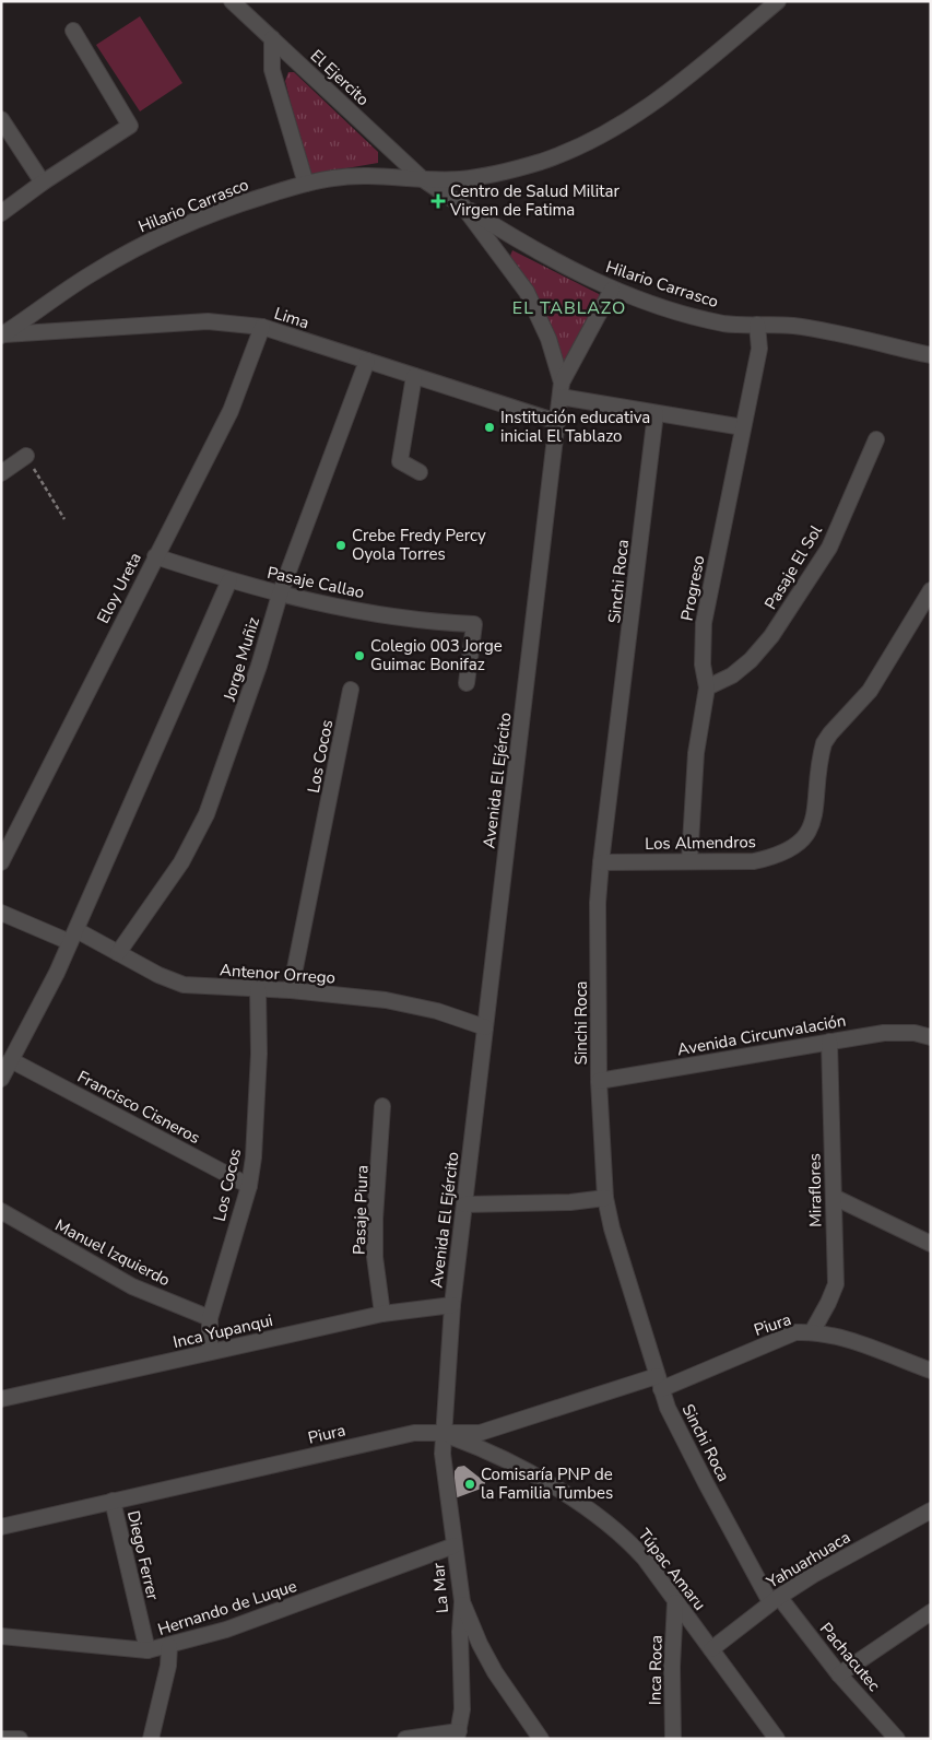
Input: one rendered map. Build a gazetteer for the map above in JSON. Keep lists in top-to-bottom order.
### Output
{
  "streets": {
    "street": [
      "El Ejercito",
      "Hilario Carrasco",
      "Lima",
      "Pasaje El Sol",
      "Sinchi Roca",
      "Pasaje Callao",
      "Eloy Ureta",
      "Progreso",
      "Jorge Muñiz",
      "Los Cocos",
      "Avenida El Ejército",
      "Los Almendros",
      "Antenor Orrego",
      "Avenida Circunvalación",
      "Francisco Cisneros",
      "Miraflores",
      "Pasaje Piura",
      "Manuel Izquierdo",
      "Piura",
      "Inca Yupanqui",
      "Diego Ferrer",
      "Yahuarhuaca",
      "Túpac Amaru",
      "La Mar",
      "Hernando de Luque",
      "Pachacutec",
      "Inca Roca"
    ]
  },
  "crossings": [
    ["El Ejercito", "Hilario Carrasco"],
    ["El Ejercito", "Avenida El Ejército"],
    ["Hilario Carrasco", "Lima"],
    ["Hilario Carrasco", "Progreso"],
    ["Hilario Carrasco", "Avenida El Ejército"],
    ["Lima", "Eloy Ureta"],
    ["Lima", "Jorge Muñiz"],
    ["Lima", "Avenida El Ejército"],
    ["Pasaje El Sol", "Progreso"],
    ["Sinchi Roca", "Los Almendros"],
    ["Sinchi Roca", "Avenida Circunvalación"],
    ["Sinchi Roca", "Piura"],
    ["Sinchi Roca", "Yahuarhuaca"],
    ["Sinchi Roca", "Pachacutec"],
    ["Pasaje Callao", "Eloy Ureta"],
    ["Pasaje Callao", "Jorge Muñiz"],
    ["Progreso", "Los Almendros"],
    ["Jorge Muñiz", "Antenor Orrego"],
    ["Los Cocos", "Antenor Orrego"],
    ["Los Cocos", "Francisco Cisneros"],
    ["Los Cocos", "Manuel Izquierdo"],
    ["Los Cocos", "Inca Yupanqui"],
    ["Avenida El Ejército", "Antenor Orrego"],
    ["Avenida El Ejército", "Piura"],
    ["Avenida El Ejército", "Inca Yupanqui"],
    ["Avenida El Ejército", "Túpac Amaru"],
    ["Avenida El Ejército", "La Mar"],
    ["Avenida Circunvalación", "Miraflores"],
    ["Miraflores", "Piura"],
    ["Pasaje Piura", "Inca Yupanqui"],
    ["Piura", "Diego Ferrer"],
    ["Piura", "Túpac Amaru"],
    ["Piura", "La Mar"],
    ["Diego Ferrer", "Hernando de Luque"],
    ["Yahuarhuaca", "Túpac Amaru"],
    ["Yahuarhuaca", "Pachacutec"],
    ["Túpac Amaru", "La Mar"],
    ["Túpac Amaru", "Inca Roca"],
    ["La Mar", "Hernando de Luque"]
  ],
  "districts": ["EL TABLAZO"],
  "places": {
    "health": ["Centro de Salud Militar Virgen de Fatima"],
    "other": [
      "Institución educativa inicial El Tablazo",
      "Crebe Fredy Percy Oyola Torres",
      "Colegio 003 Jorge Guimac Bonifaz",
      "Comisaría PNP de la Familia Tumbes"
    ]
  }
}
